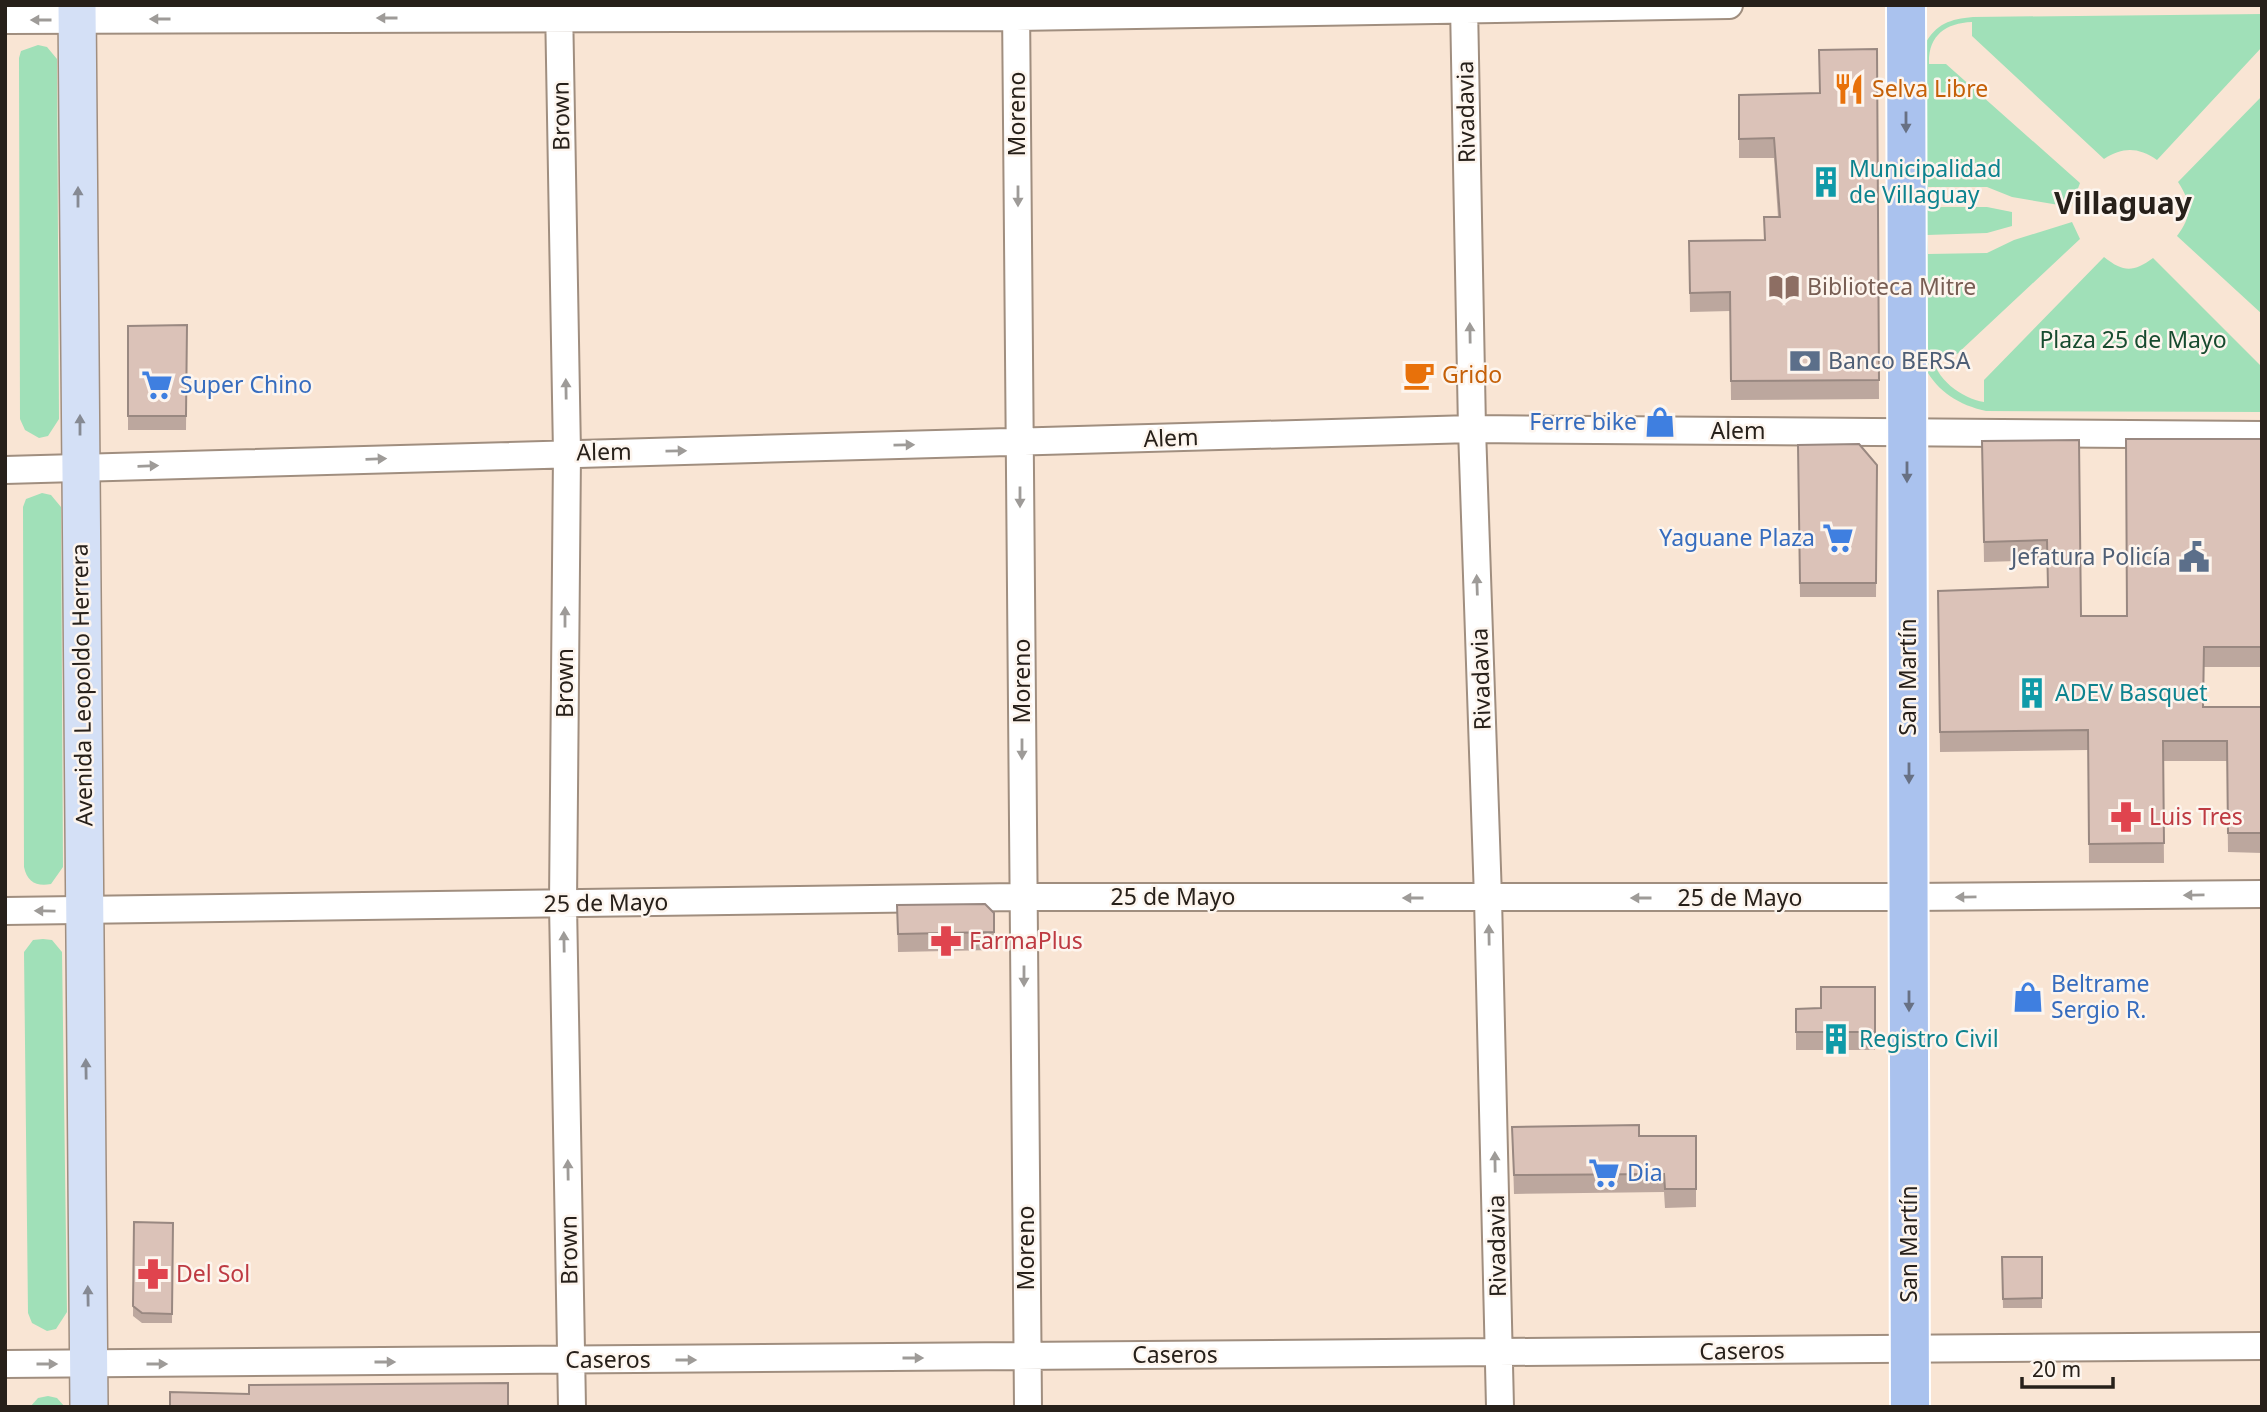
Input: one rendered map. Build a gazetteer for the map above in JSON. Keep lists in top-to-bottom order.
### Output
{
  "streets": {
    "main road": ["San Martín"],
    "street": [
      "Rivadavia",
      "Moreno",
      "Brown",
      "Alem",
      "Avenida Leopoldo Herrera",
      "25 de Mayo",
      "Caseros"
    ]
  },
  "crossings": [
    ["Rivadavia", "Alem"],
    ["Rivadavia", "25 de Mayo"],
    ["Rivadavia", "Caseros"],
    ["Moreno", "Alem"],
    ["Moreno", "25 de Mayo"],
    ["Moreno", "Caseros"],
    ["Brown", "Alem"],
    ["Brown", "25 de Mayo"],
    ["Brown", "Caseros"],
    ["Alem", "San Martín"],
    ["Alem", "Avenida Leopoldo Herrera"],
    ["San Martín", "25 de Mayo"],
    ["San Martín", "Caseros"],
    ["Avenida Leopoldo Herrera", "25 de Mayo"],
    ["Avenida Leopoldo Herrera", "Caseros"]
  ],
  "one_way": [
    "Rivadavia",
    "Moreno",
    "Brown",
    "Alem",
    "San Martín",
    "Avenida Leopoldo Herrera",
    "25 de Mayo",
    "Caseros"
  ],
  "districts": ["Villaguay"],
  "parks": ["Plaza 25 de Mayo"],
  "places": {
    "restaurant": ["Selva Libre"],
    "building": ["Municipalidad de Villaguay", "ADEV Basquet", "Registro Civil"],
    "library": ["Biblioteca Mitre"],
    "bank": ["Banco BERSA"],
    "cafe": ["Grido"],
    "supermarket": ["Super Chino", "Yaguane Plaza", "Dia"],
    "shop": ["Ferre bike", "Beltrame Sergio R."],
    "public building": ["Jefatura Policía"],
    "pharmacy": ["Luis Tres", "FarmaPlus", "Del Sol"]
  },
  "scale_bar": "20 m"
}
